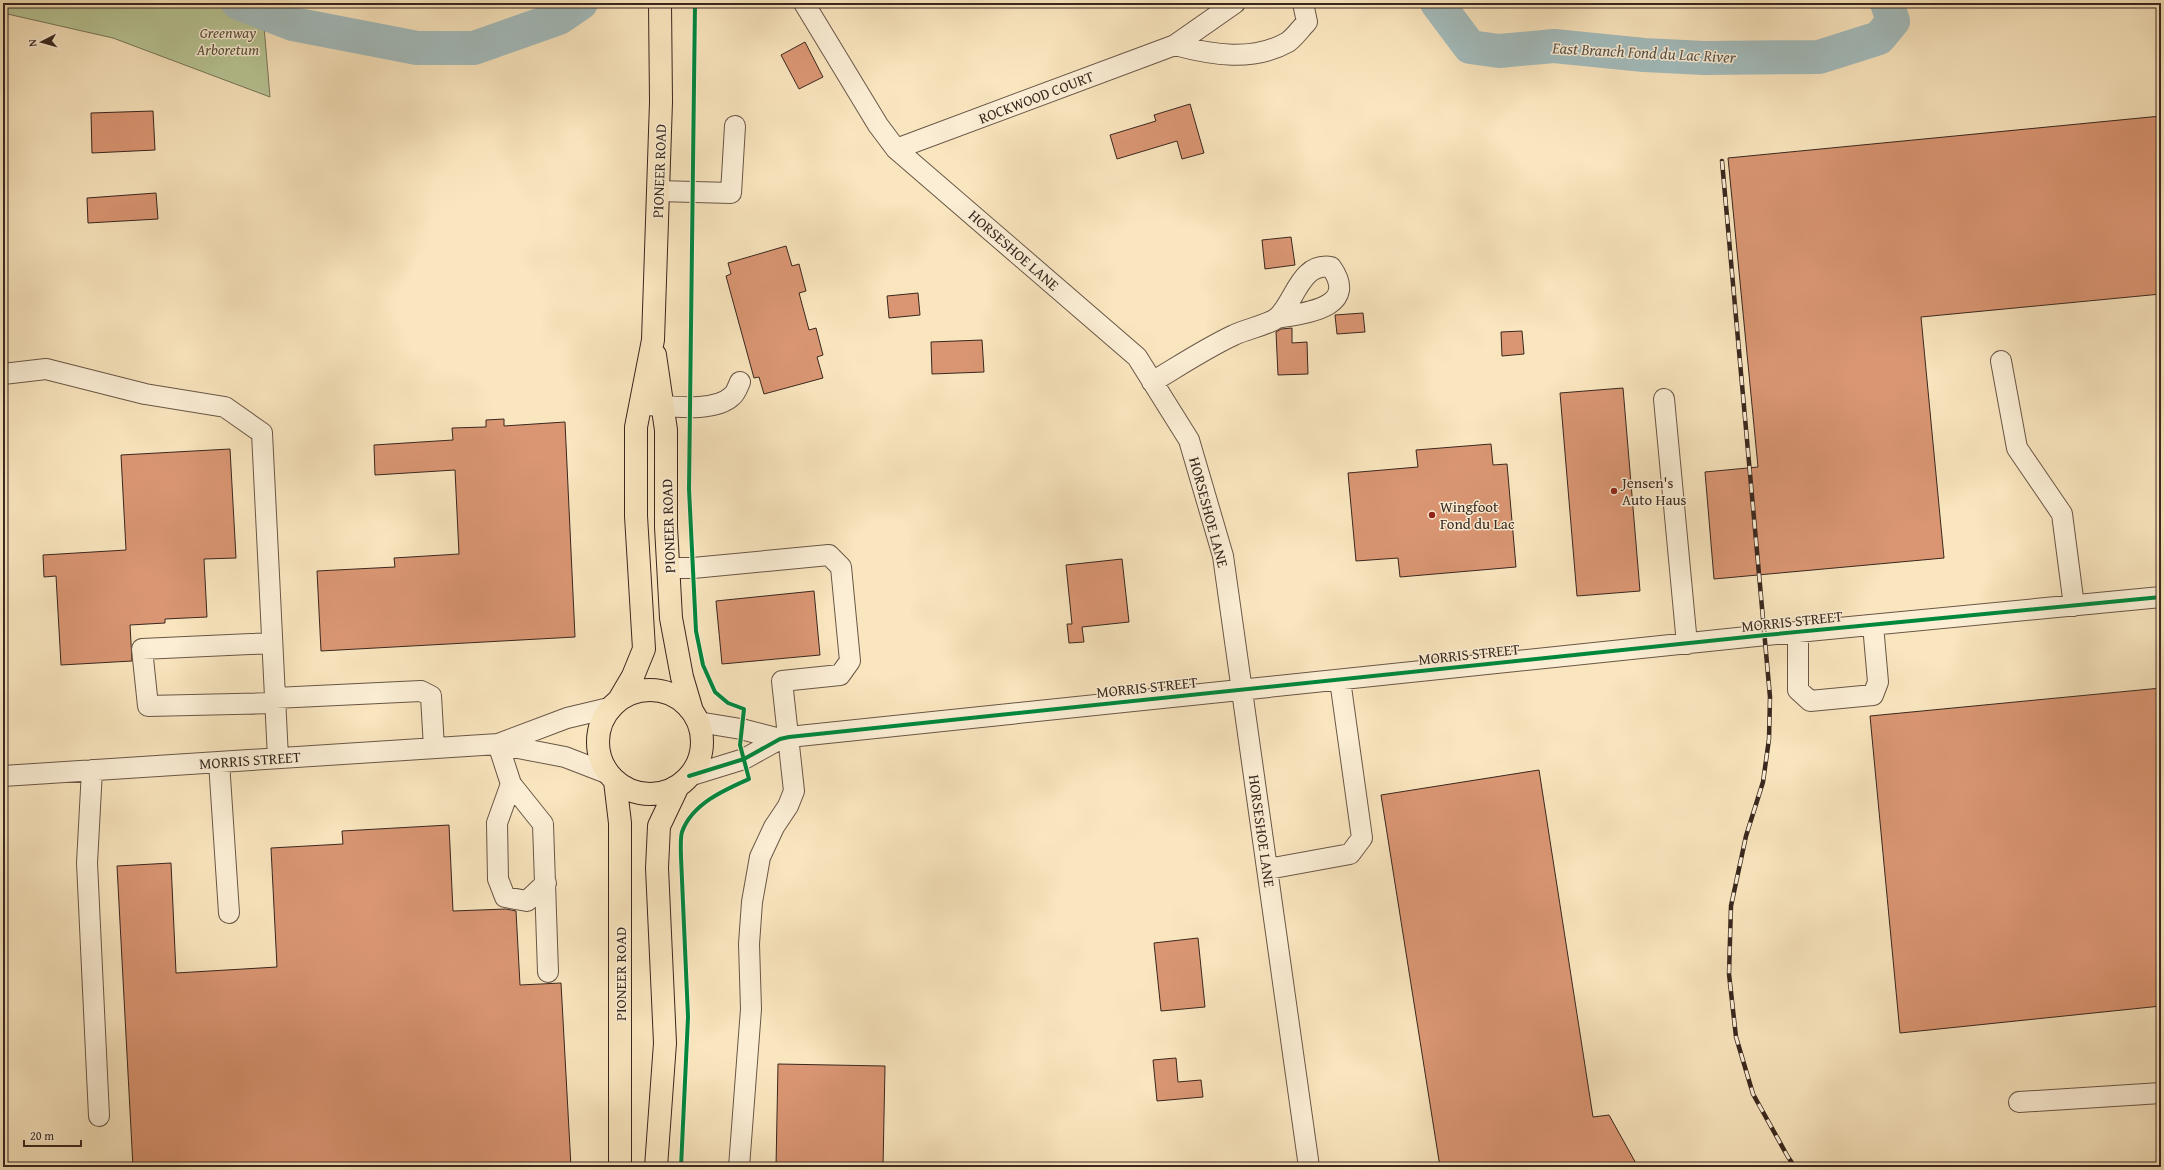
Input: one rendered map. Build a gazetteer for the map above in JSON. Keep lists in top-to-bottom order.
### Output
{
  "streets": {
    "main road": ["PIONEER ROAD"],
    "street": ["ROCKWOOD COURT", "HORSESHOE LANE", "MORRIS STREET"]
  },
  "crossings": [
    ["ROCKWOOD COURT", "HORSESHOE LANE"],
    ["PIONEER ROAD", "MORRIS STREET"],
    ["HORSESHOE LANE", "MORRIS STREET"]
  ],
  "water": ["East Branch Fond du Lac River"],
  "parks": ["Greenway Arboretum"],
  "places": ["Jensen's Auto Haus", "Wingfoot Fond du Lac"],
  "scale_bar": "20 m",
  "north": "left"
}
